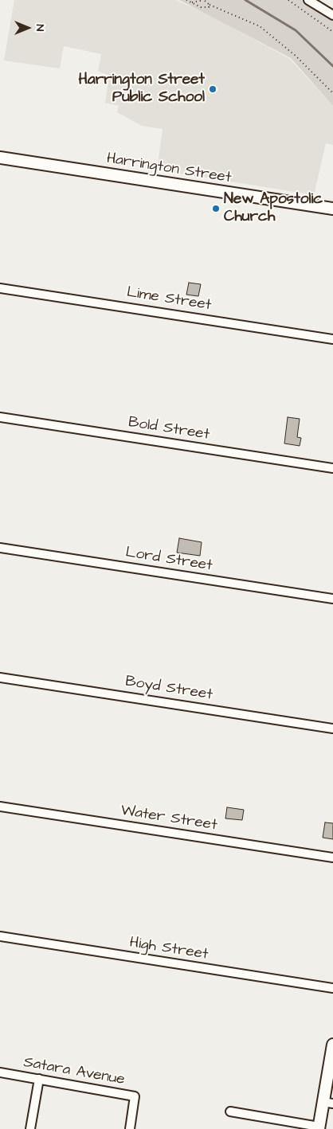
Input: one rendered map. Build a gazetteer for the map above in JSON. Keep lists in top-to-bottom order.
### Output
{
  "streets": {
    "street": [
      "Harrington Street",
      "Lime Street",
      "Bold Street",
      "Lord Street",
      "Boyd Street",
      "Water Street",
      "High Street",
      "Satara Avenue"
    ]
  },
  "places": ["Harrington Street Public School", "New Apostolic Church"],
  "north": "right"
}
